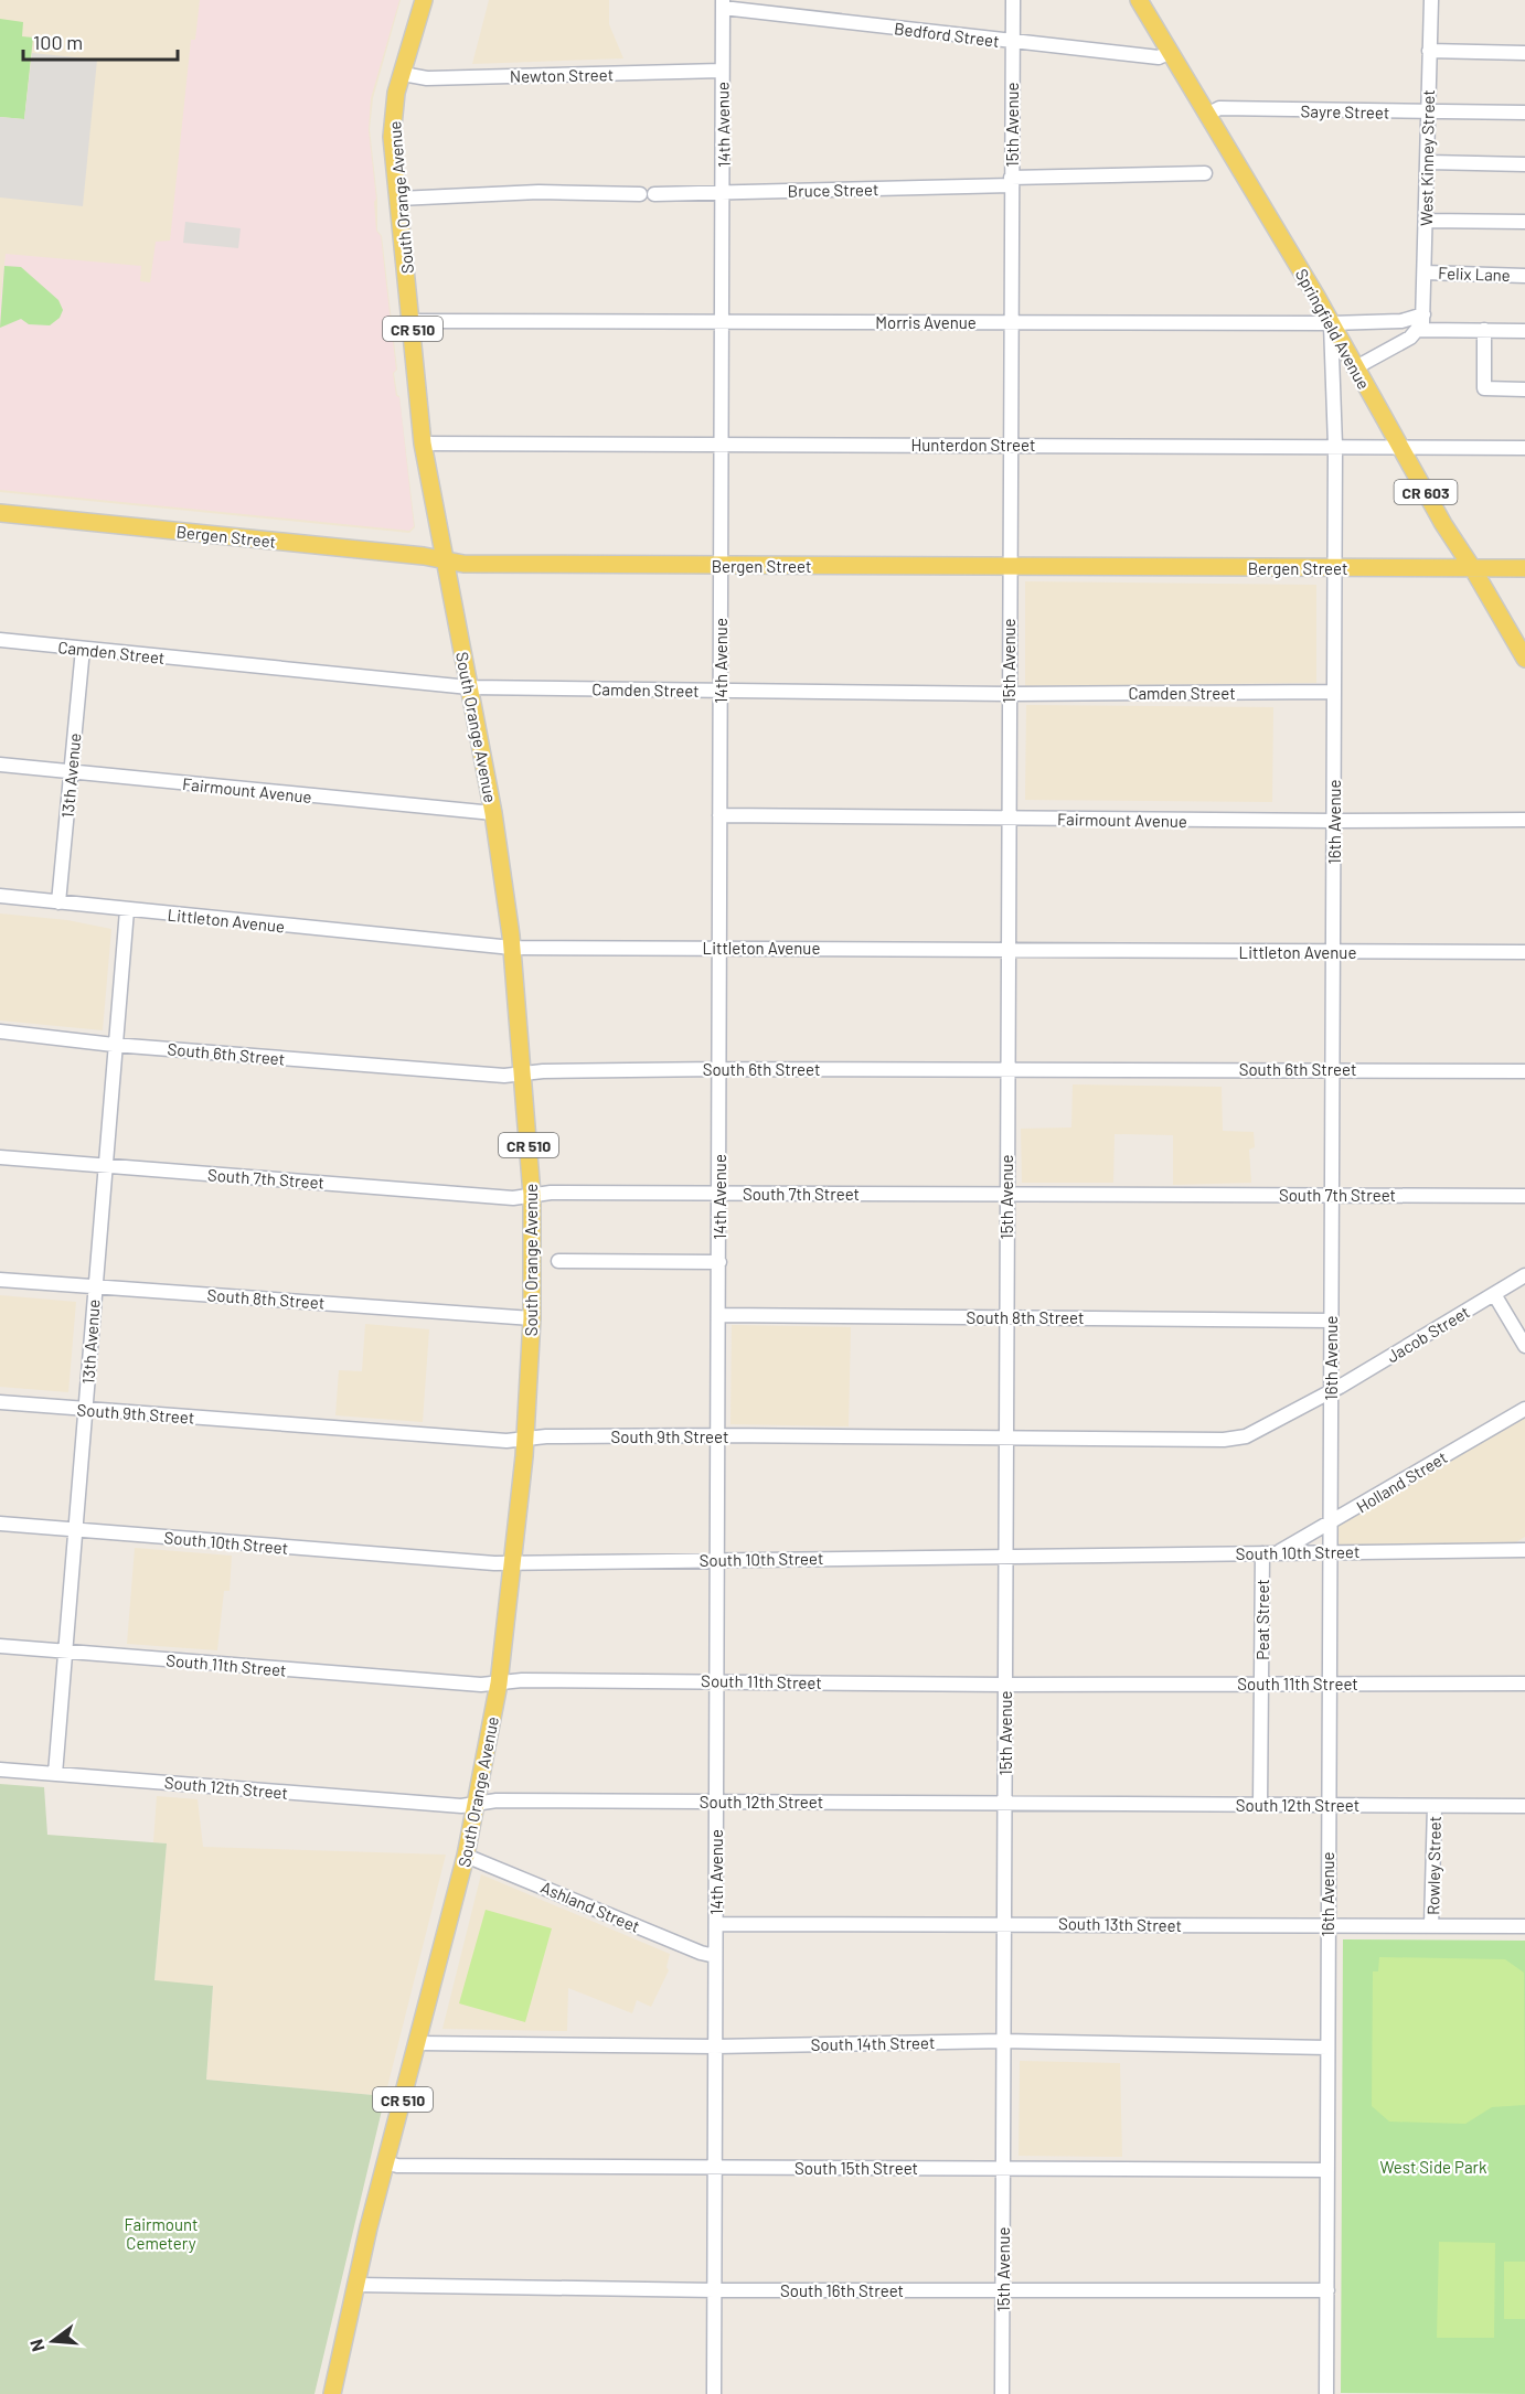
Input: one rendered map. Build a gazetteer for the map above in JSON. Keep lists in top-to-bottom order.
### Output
{
  "streets": {
    "main road": [
      "South Orange Avenue",
      "CR 510",
      "Springfield Avenue",
      "CR 603",
      "Bergen Street"
    ],
    "street": [
      "Bedford Street",
      "Newton Street",
      "Sayre Street",
      "14th Avenue",
      "15th Avenue",
      "West Kinney Street",
      "Bruce Street",
      "Felix Lane",
      "Morris Avenue",
      "Hunterdon Street",
      "Camden Street",
      "13th Avenue",
      "Fairmount Avenue",
      "16th Avenue",
      "Littleton Avenue",
      "South 6th Street",
      "South 7th Street",
      "South 8th Street",
      "Jacob Street",
      "South 9th Street",
      "Holland Street",
      "South 10th Street",
      "Peat Street",
      "South 11th Street",
      "South 12th Street",
      "Rowley Street",
      "Ashland Street",
      "South 13th Street",
      "South 14th Street",
      "South 15th Street",
      "South 16th Street"
    ]
  },
  "crossings": [
    ["Bedford Street", "14th Avenue"],
    ["Bedford Street", "15th Avenue"],
    ["Bedford Street", "Springfield Avenue"],
    ["Newton Street", "14th Avenue"],
    ["Newton Street", "South Orange Avenue"],
    ["Sayre Street", "West Kinney Street"],
    ["Sayre Street", "Springfield Avenue"],
    ["14th Avenue", "Bruce Street"],
    ["14th Avenue", "Morris Avenue"],
    ["14th Avenue", "Hunterdon Street"],
    ["14th Avenue", "Bergen Street"],
    ["14th Avenue", "Camden Street"],
    ["14th Avenue", "Fairmount Avenue"],
    ["14th Avenue", "Littleton Avenue"],
    ["14th Avenue", "South 6th Street"],
    ["14th Avenue", "South 7th Street"],
    ["14th Avenue", "South 8th Street"],
    ["14th Avenue", "South 9th Street"],
    ["14th Avenue", "South 10th Street"],
    ["14th Avenue", "South 11th Street"],
    ["14th Avenue", "South 12th Street"],
    ["14th Avenue", "Ashland Street"],
    ["14th Avenue", "South 13th Street"],
    ["14th Avenue", "South 14th Street"],
    ["14th Avenue", "South 15th Street"],
    ["14th Avenue", "South 16th Street"],
    ["15th Avenue", "Bruce Street"],
    ["15th Avenue", "Morris Avenue"],
    ["15th Avenue", "Hunterdon Street"],
    ["15th Avenue", "Bergen Street"],
    ["15th Avenue", "Camden Street"],
    ["15th Avenue", "Fairmount Avenue"],
    ["15th Avenue", "Littleton Avenue"],
    ["15th Avenue", "South 6th Street"],
    ["15th Avenue", "South 7th Street"],
    ["15th Avenue", "South 8th Street"],
    ["15th Avenue", "South 9th Street"],
    ["15th Avenue", "South 10th Street"],
    ["15th Avenue", "South 11th Street"],
    ["15th Avenue", "South 12th Street"],
    ["15th Avenue", "South 13th Street"],
    ["15th Avenue", "South 14th Street"],
    ["15th Avenue", "South 15th Street"],
    ["15th Avenue", "South 16th Street"],
    ["West Kinney Street", "Felix Lane"],
    ["West Kinney Street", "Morris Avenue"],
    ["South Orange Avenue", "Morris Avenue"],
    ["South Orange Avenue", "Hunterdon Street"],
    ["South Orange Avenue", "Bergen Street"],
    ["South Orange Avenue", "Camden Street"],
    ["South Orange Avenue", "Fairmount Avenue"],
    ["South Orange Avenue", "Littleton Avenue"],
    ["South Orange Avenue", "South 6th Street"],
    ["South Orange Avenue", "South 7th Street"],
    ["South Orange Avenue", "South 8th Street"],
    ["South Orange Avenue", "South 9th Street"],
    ["South Orange Avenue", "South 10th Street"],
    ["South Orange Avenue", "South 11th Street"],
    ["South Orange Avenue", "South 12th Street"],
    ["South Orange Avenue", "Ashland Street"],
    ["South Orange Avenue", "South 14th Street"],
    ["South Orange Avenue", "South 15th Street"],
    ["South Orange Avenue", "South 16th Street"],
    ["Morris Avenue", "Springfield Avenue"],
    ["Morris Avenue", "16th Avenue"],
    ["Springfield Avenue", "Hunterdon Street"],
    ["Springfield Avenue", "Bergen Street"],
    ["Springfield Avenue", "16th Avenue"],
    ["Hunterdon Street", "16th Avenue"],
    ["Bergen Street", "16th Avenue"],
    ["Camden Street", "13th Avenue"],
    ["Camden Street", "16th Avenue"],
    ["13th Avenue", "Fairmount Avenue"],
    ["13th Avenue", "Littleton Avenue"],
    ["13th Avenue", "South 6th Street"],
    ["13th Avenue", "South 7th Street"],
    ["13th Avenue", "South 8th Street"],
    ["13th Avenue", "South 9th Street"],
    ["13th Avenue", "South 10th Street"],
    ["13th Avenue", "South 11th Street"],
    ["13th Avenue", "South 12th Street"],
    ["Fairmount Avenue", "16th Avenue"],
    ["16th Avenue", "Littleton Avenue"],
    ["16th Avenue", "South 6th Street"],
    ["16th Avenue", "South 7th Street"],
    ["16th Avenue", "South 8th Street"],
    ["16th Avenue", "Jacob Street"],
    ["16th Avenue", "South 9th Street"],
    ["16th Avenue", "Holland Street"],
    ["16th Avenue", "South 10th Street"],
    ["16th Avenue", "South 11th Street"],
    ["16th Avenue", "South 12th Street"],
    ["16th Avenue", "South 13th Street"],
    ["16th Avenue", "South 14th Street"],
    ["16th Avenue", "South 15th Street"],
    ["16th Avenue", "South 16th Street"],
    ["Jacob Street", "South 9th Street"],
    ["Holland Street", "South 10th Street"],
    ["South 10th Street", "Peat Street"],
    ["Peat Street", "South 11th Street"],
    ["Peat Street", "South 12th Street"],
    ["South 12th Street", "Rowley Street"],
    ["Rowley Street", "South 13th Street"]
  ],
  "parks": ["West Side Park", "Fairmount Cemetery"],
  "scale_bar": "100 m",
  "north": "left"
}
